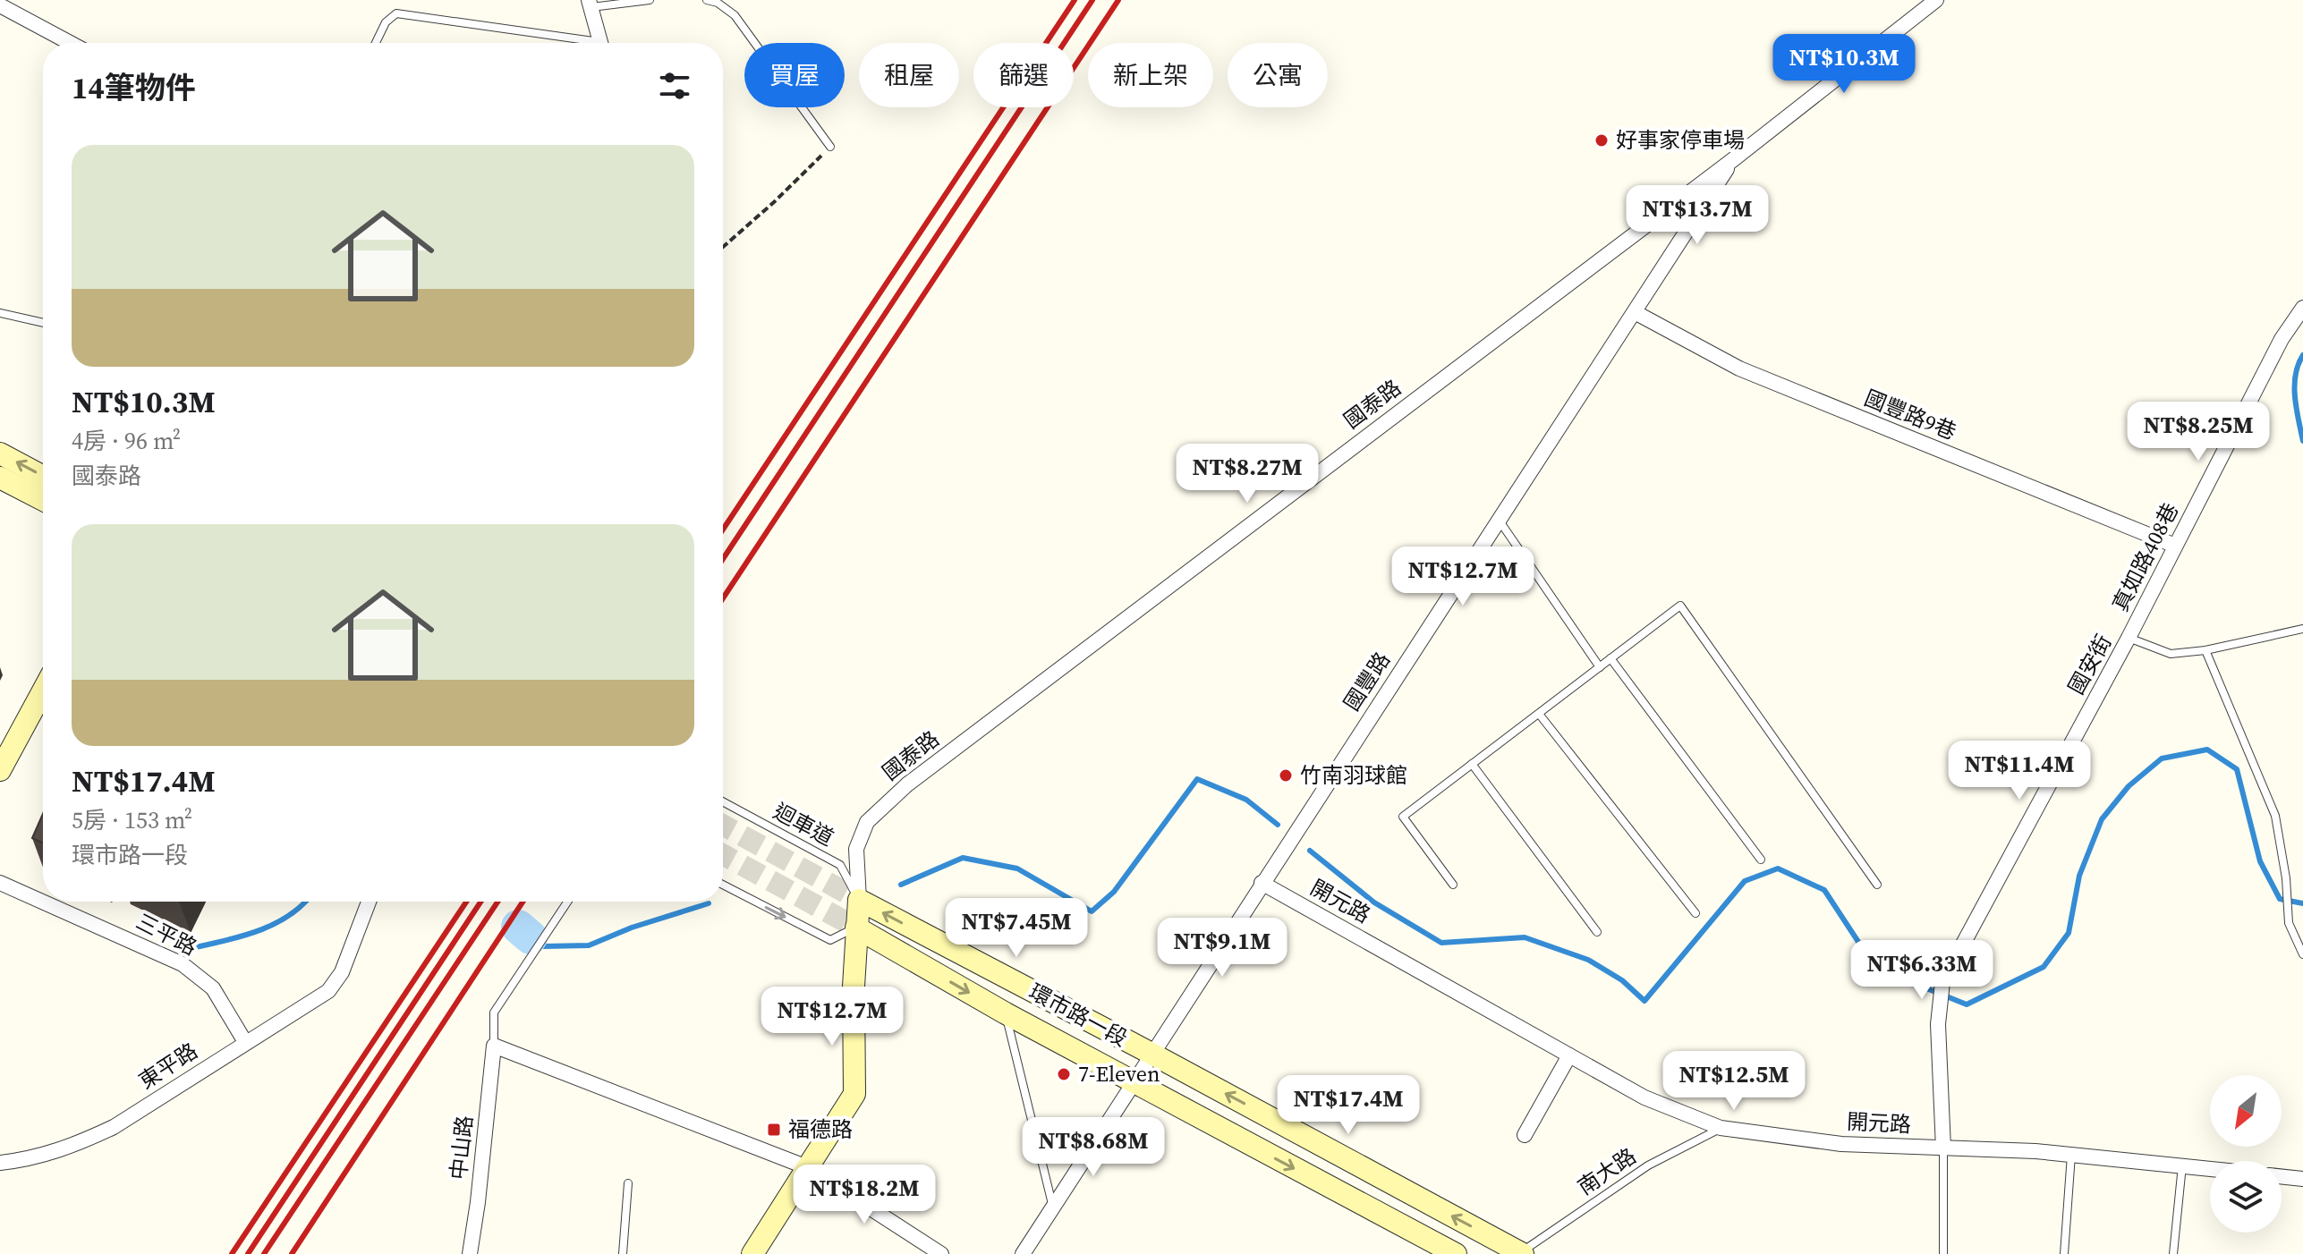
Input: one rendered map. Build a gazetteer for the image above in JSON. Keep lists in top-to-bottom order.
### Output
{
  "streets": {
    "main road": ["環市路一段"],
    "street": [
      "國泰路",
      "國豐路9巷",
      "真如路408巷",
      "國安街",
      "國豐路",
      "開元路",
      "三平路",
      "東平路",
      "中山路"
    ],
    "lane": ["迴車道", "南大路"]
  },
  "crossings": [
    ["國泰路", "國豐路"],
    ["國泰路", "迴車道"],
    ["國泰路", "環市路一段"],
    ["國豐路9巷", "真如路408巷"],
    ["國豐路9巷", "國豐路"],
    ["真如路408巷", "國安街"],
    ["國安街", "開元路"],
    ["國豐路", "開元路"],
    ["國豐路", "環市路一段"],
    ["迴車道", "環市路一段"],
    ["開元路", "南大路"],
    ["三平路", "東平路"],
    ["環市路一段", "南大路"]
  ],
  "places": {
    "other": ["好事家停車場", "竹南羽球館", "7-Eleven"],
    "transit": ["福德路"]
  },
  "north": "bottom left",
  "page": {
    "price": [
      "NT$10.3M",
      "NT$13.7M",
      "NT$8.25M",
      "NT$8.27M",
      "NT$12.7M",
      "NT$11.4M",
      "NT$7.45M",
      "NT$9.1M",
      "NT$6.33M",
      "NT$12.7M",
      "NT$12.5M",
      "NT$17.4M",
      "NT$8.68M",
      "NT$18.2M"
    ],
    "chip": [
      "買屋",
      "租屋",
      "篩選",
      "新上架",
      "公寓"
    ],
    "heading": "14筆物件",
    "list": [
      {
        "name": "NT$10.3M",
        "note": "4房 · 96 m² · 國泰路"
      },
      {
        "name": "NT$17.4M",
        "note": "5房 · 153 m² · 環市路一段"
      }
    ]
  }
}
